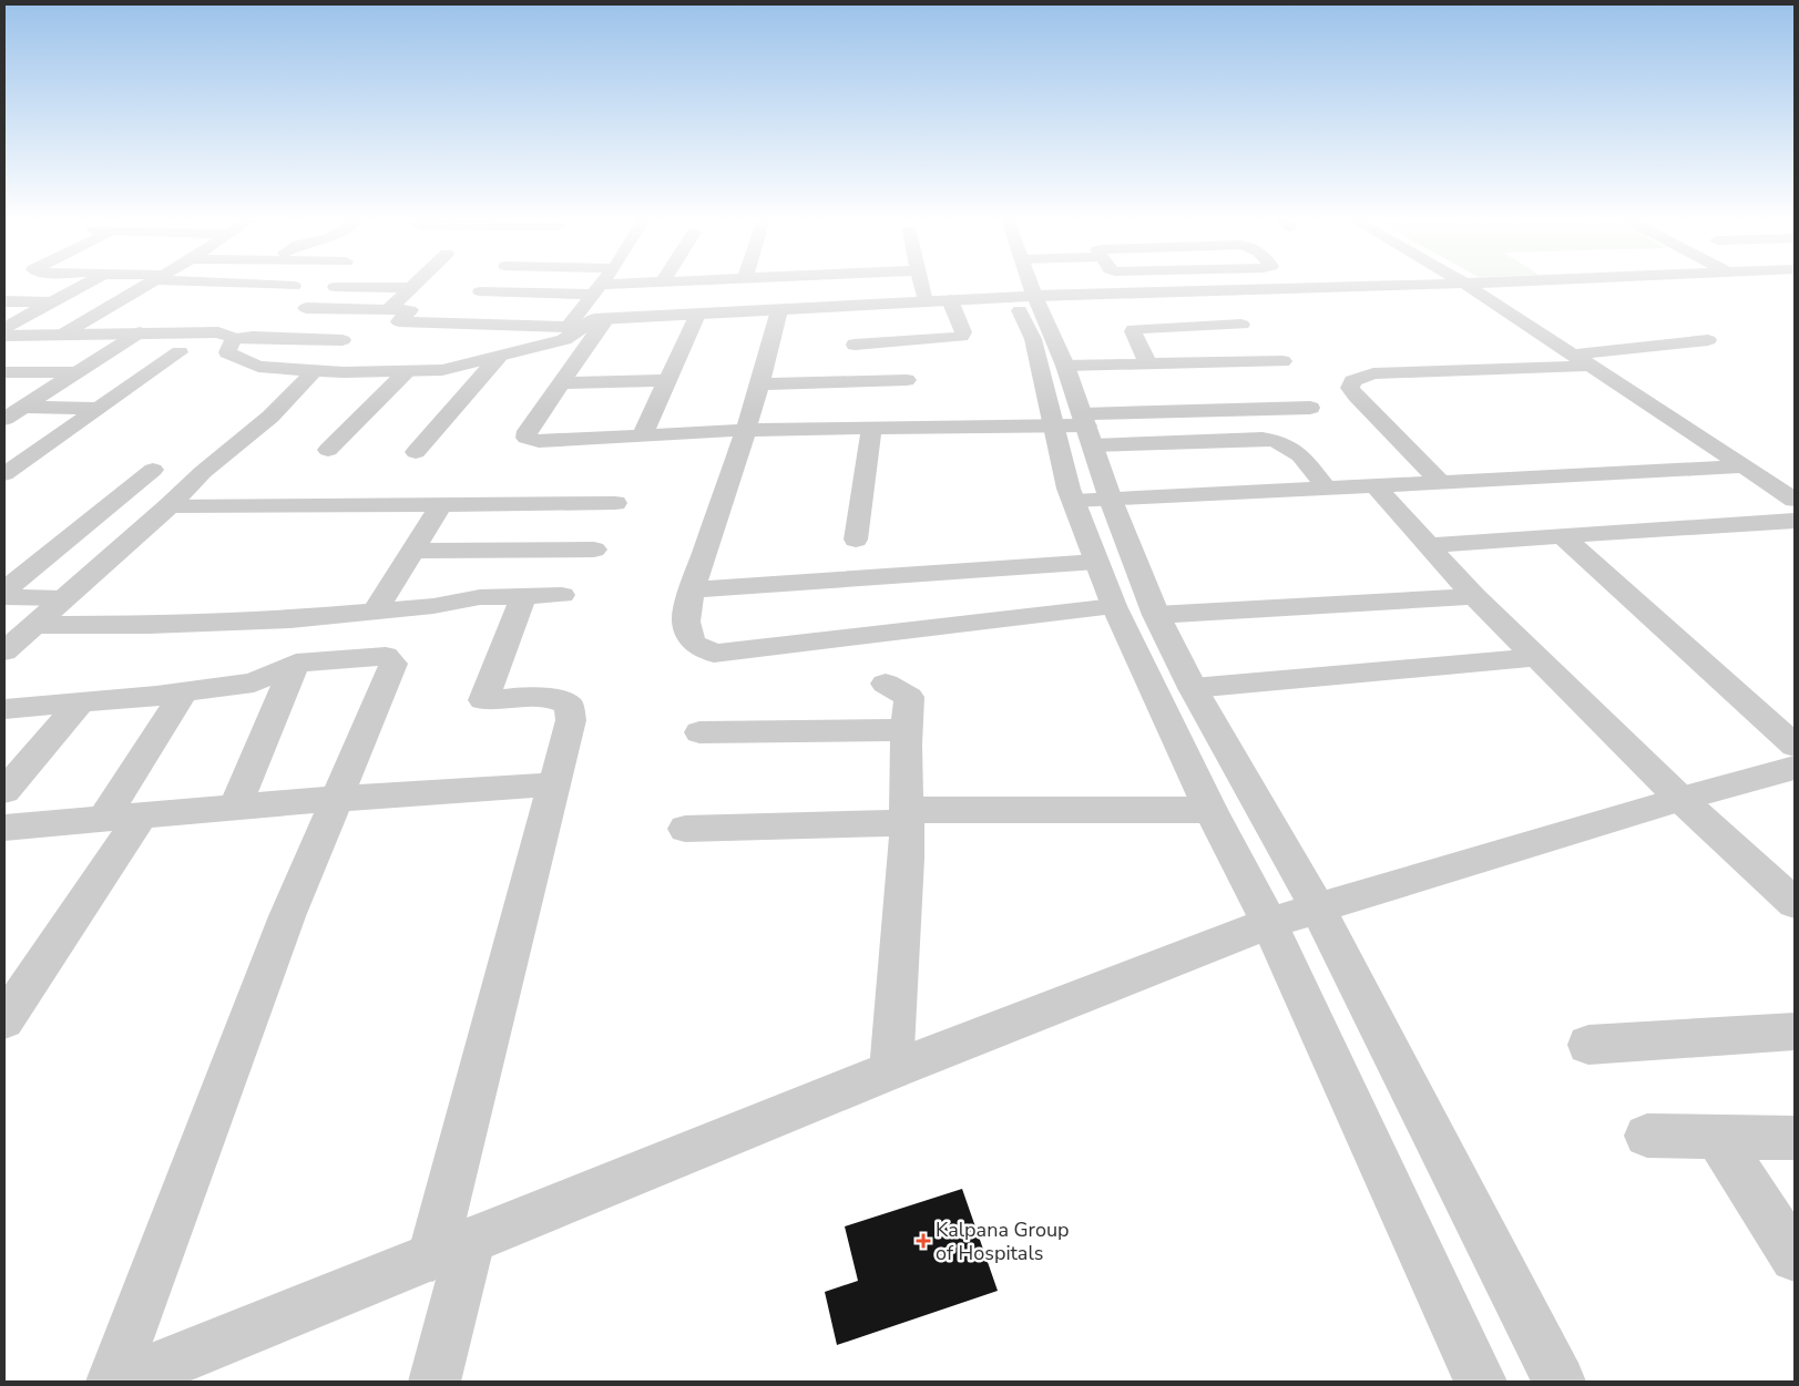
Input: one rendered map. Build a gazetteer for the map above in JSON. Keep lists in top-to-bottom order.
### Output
{
  "places": {
    "health": ["Kalpana Group of Hospitals"]
  }
}
